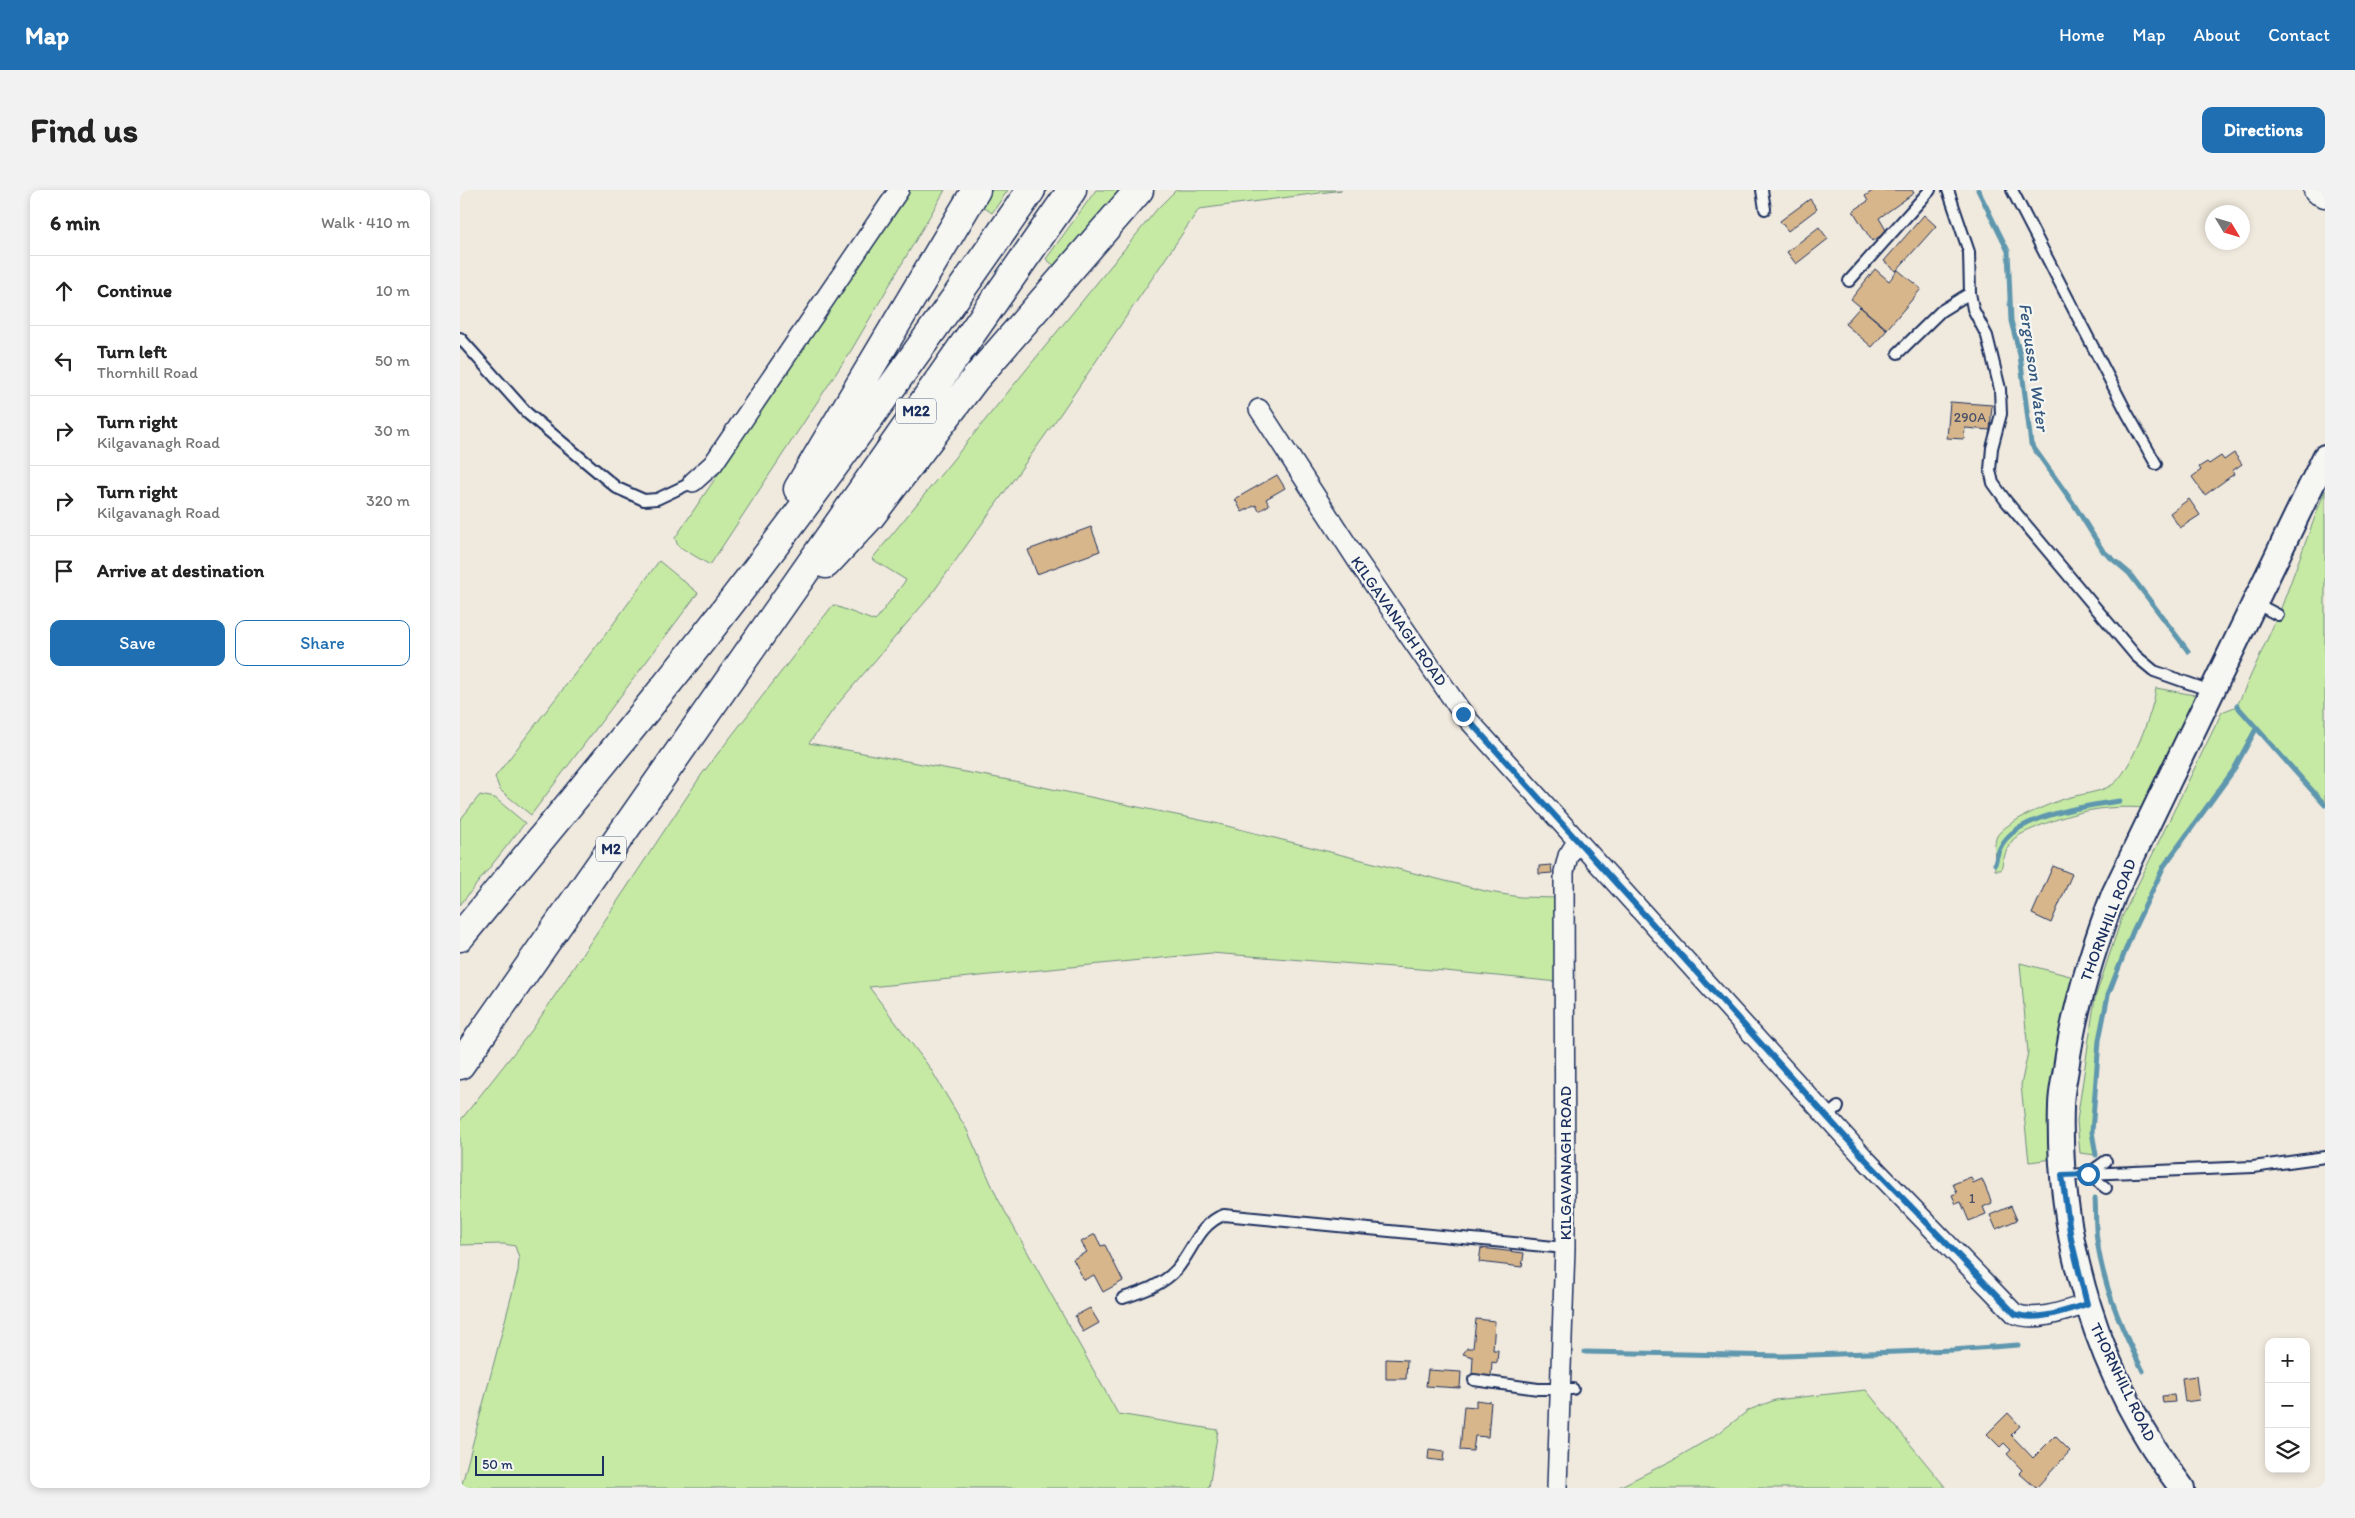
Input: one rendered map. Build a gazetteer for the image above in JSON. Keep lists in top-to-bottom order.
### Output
{
  "streets": {
    "highway": ["M22", "M2"],
    "street": ["KILGAVANAGH ROAD", "THORNHILL ROAD"]
  },
  "crossings": [
    ["M22", "M2"],
    ["KILGAVANAGH ROAD", "THORNHILL ROAD"]
  ],
  "water": ["Fergusson Water"],
  "house_numbers": ["290A", "1"],
  "scale_bar": "50 m",
  "north": "bottom right",
  "page": {
    "header": "Map",
    "nav": [
      "Home",
      "Map",
      "About",
      "Contact"
    ],
    "buttons": [
      "Directions",
      ["Save", "Share"]
    ],
    "title": "Find us",
    "heading": ["6 min", "Walk · 410 m"],
    "list": [
      ["Continue", "10 m"],
      ["Turn left", "Thornhill Road", "50 m"],
      ["Turn right", "Kilgavanagh Road", "30 m"],
      ["Turn right", "Kilgavanagh Road", "320 m"],
      "Arrive at destination"
    ],
    "map_buttons": ["+", "−"],
    "scale": "50 m"
  }
}
